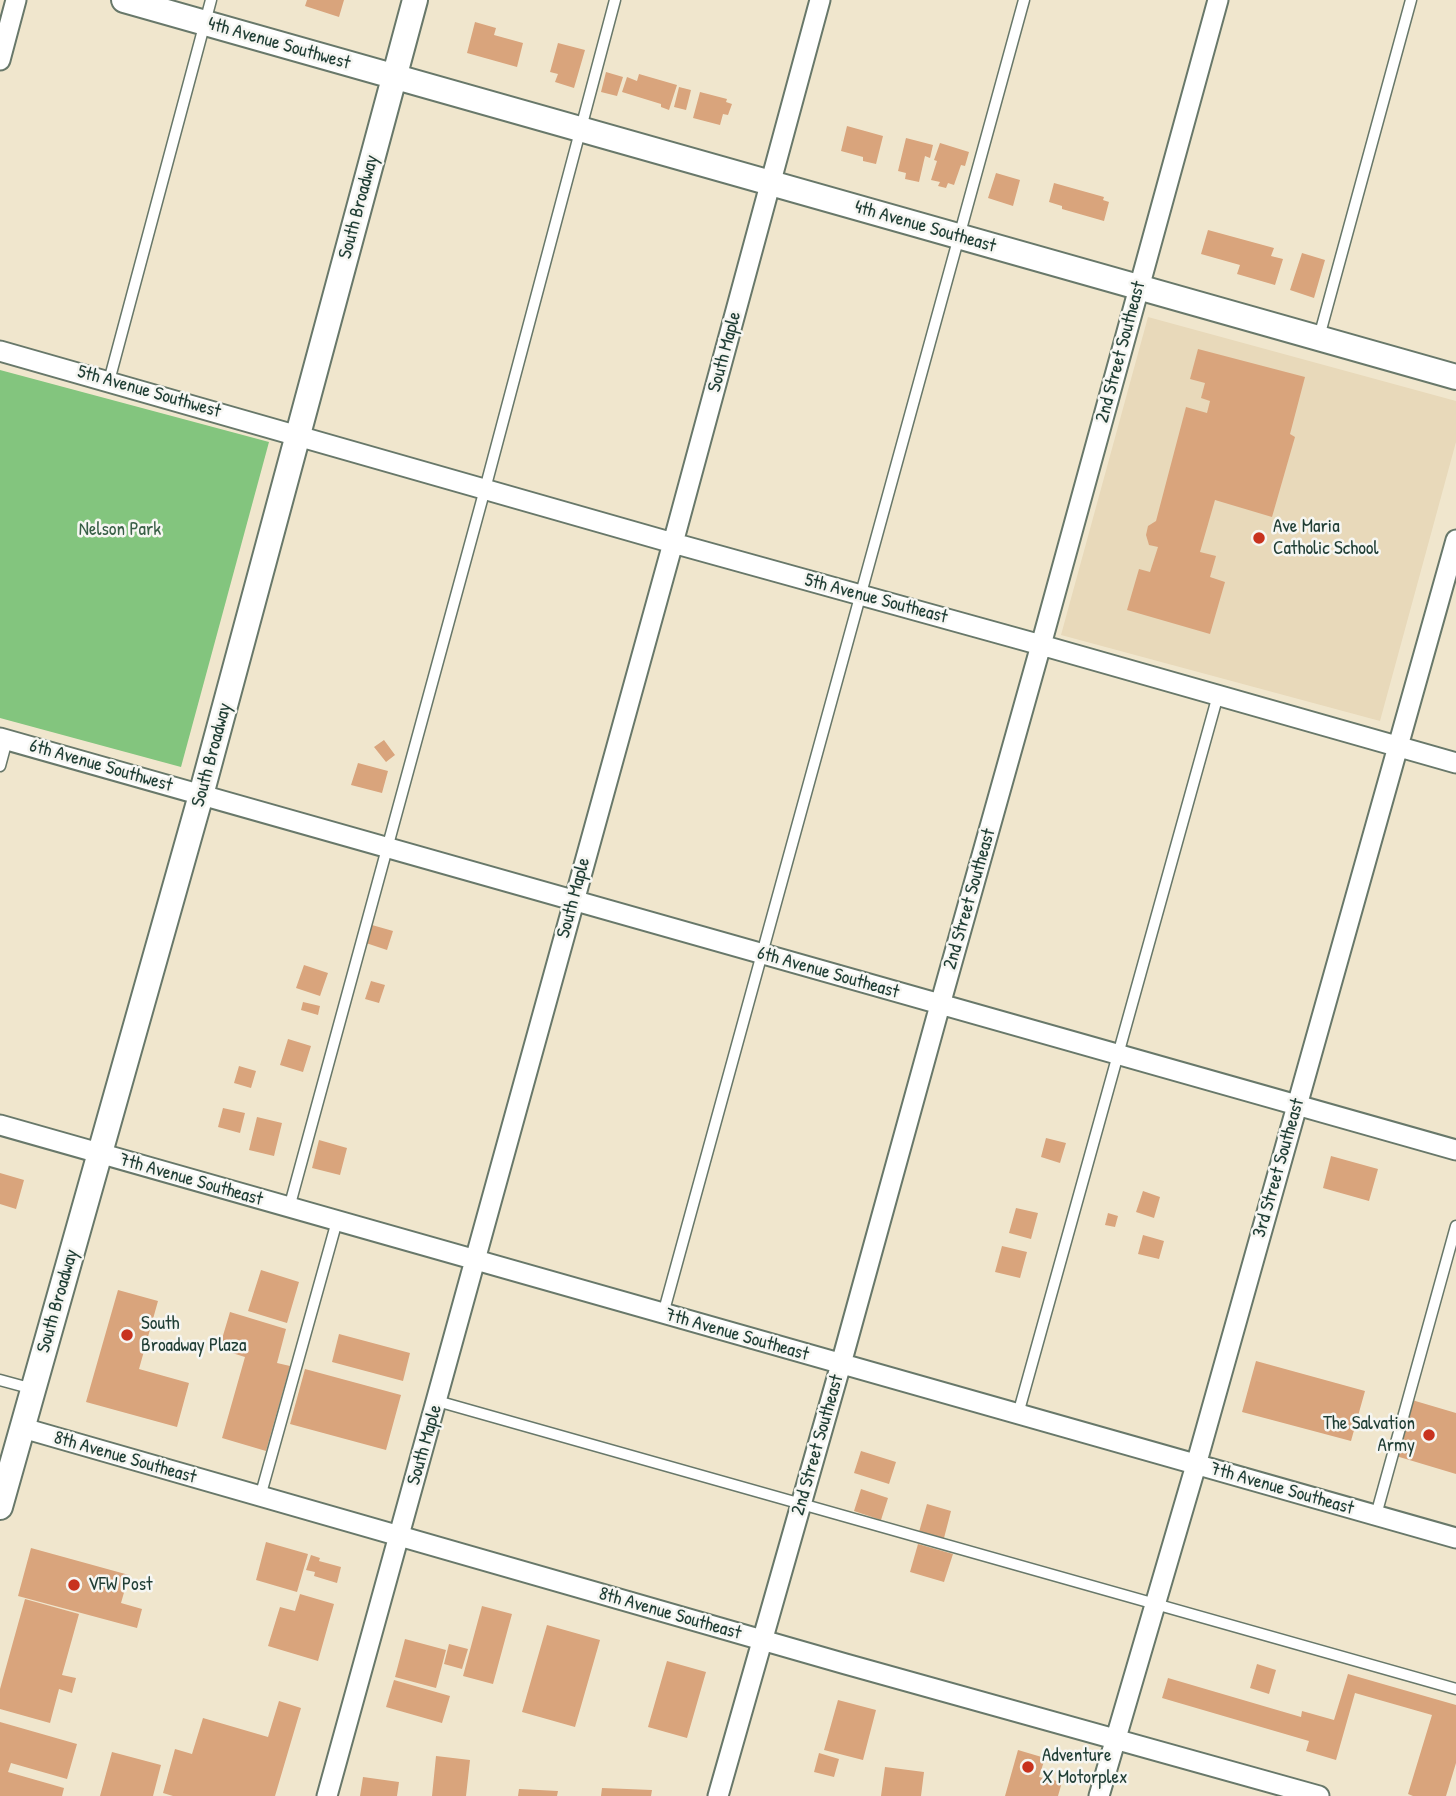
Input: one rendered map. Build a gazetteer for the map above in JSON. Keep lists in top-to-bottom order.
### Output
{
  "streets": {
    "street": [
      "4th Avenue Southwest",
      "South Broadway",
      "4th Avenue Southeast",
      "South Maple",
      "2nd Street Southeast",
      "5th Avenue Southwest",
      "5th Avenue Southeast",
      "6th Avenue Southwest",
      "6th Avenue Southeast",
      "3rd Street Southeast",
      "7th Avenue Southeast",
      "8th Avenue Southeast"
    ]
  },
  "crossings": [
    ["4th Avenue Southwest", "South Broadway"],
    ["4th Avenue Southwest", "4th Avenue Southeast"],
    ["South Broadway", "4th Avenue Southeast"],
    ["South Broadway", "5th Avenue Southwest"],
    ["South Broadway", "5th Avenue Southeast"],
    ["South Broadway", "6th Avenue Southwest"],
    ["South Broadway", "6th Avenue Southeast"],
    ["South Broadway", "7th Avenue Southeast"],
    ["South Broadway", "8th Avenue Southeast"],
    ["4th Avenue Southeast", "South Maple"],
    ["4th Avenue Southeast", "2nd Street Southeast"],
    ["South Maple", "5th Avenue Southeast"],
    ["South Maple", "6th Avenue Southeast"],
    ["South Maple", "7th Avenue Southeast"],
    ["South Maple", "8th Avenue Southeast"],
    ["2nd Street Southeast", "5th Avenue Southeast"],
    ["2nd Street Southeast", "6th Avenue Southeast"],
    ["2nd Street Southeast", "7th Avenue Southeast"],
    ["2nd Street Southeast", "8th Avenue Southeast"],
    ["5th Avenue Southwest", "5th Avenue Southeast"],
    ["5th Avenue Southeast", "3rd Street Southeast"],
    ["6th Avenue Southwest", "6th Avenue Southeast"],
    ["6th Avenue Southeast", "3rd Street Southeast"],
    ["3rd Street Southeast", "7th Avenue Southeast"],
    ["3rd Street Southeast", "8th Avenue Southeast"]
  ],
  "parks": ["Nelson Park"],
  "places": [
    "Ave Maria Catholic School",
    "South Broadway Plaza",
    "The Salvation Army",
    "VFW Post",
    "Adventure X Motorplex"
  ]
}
